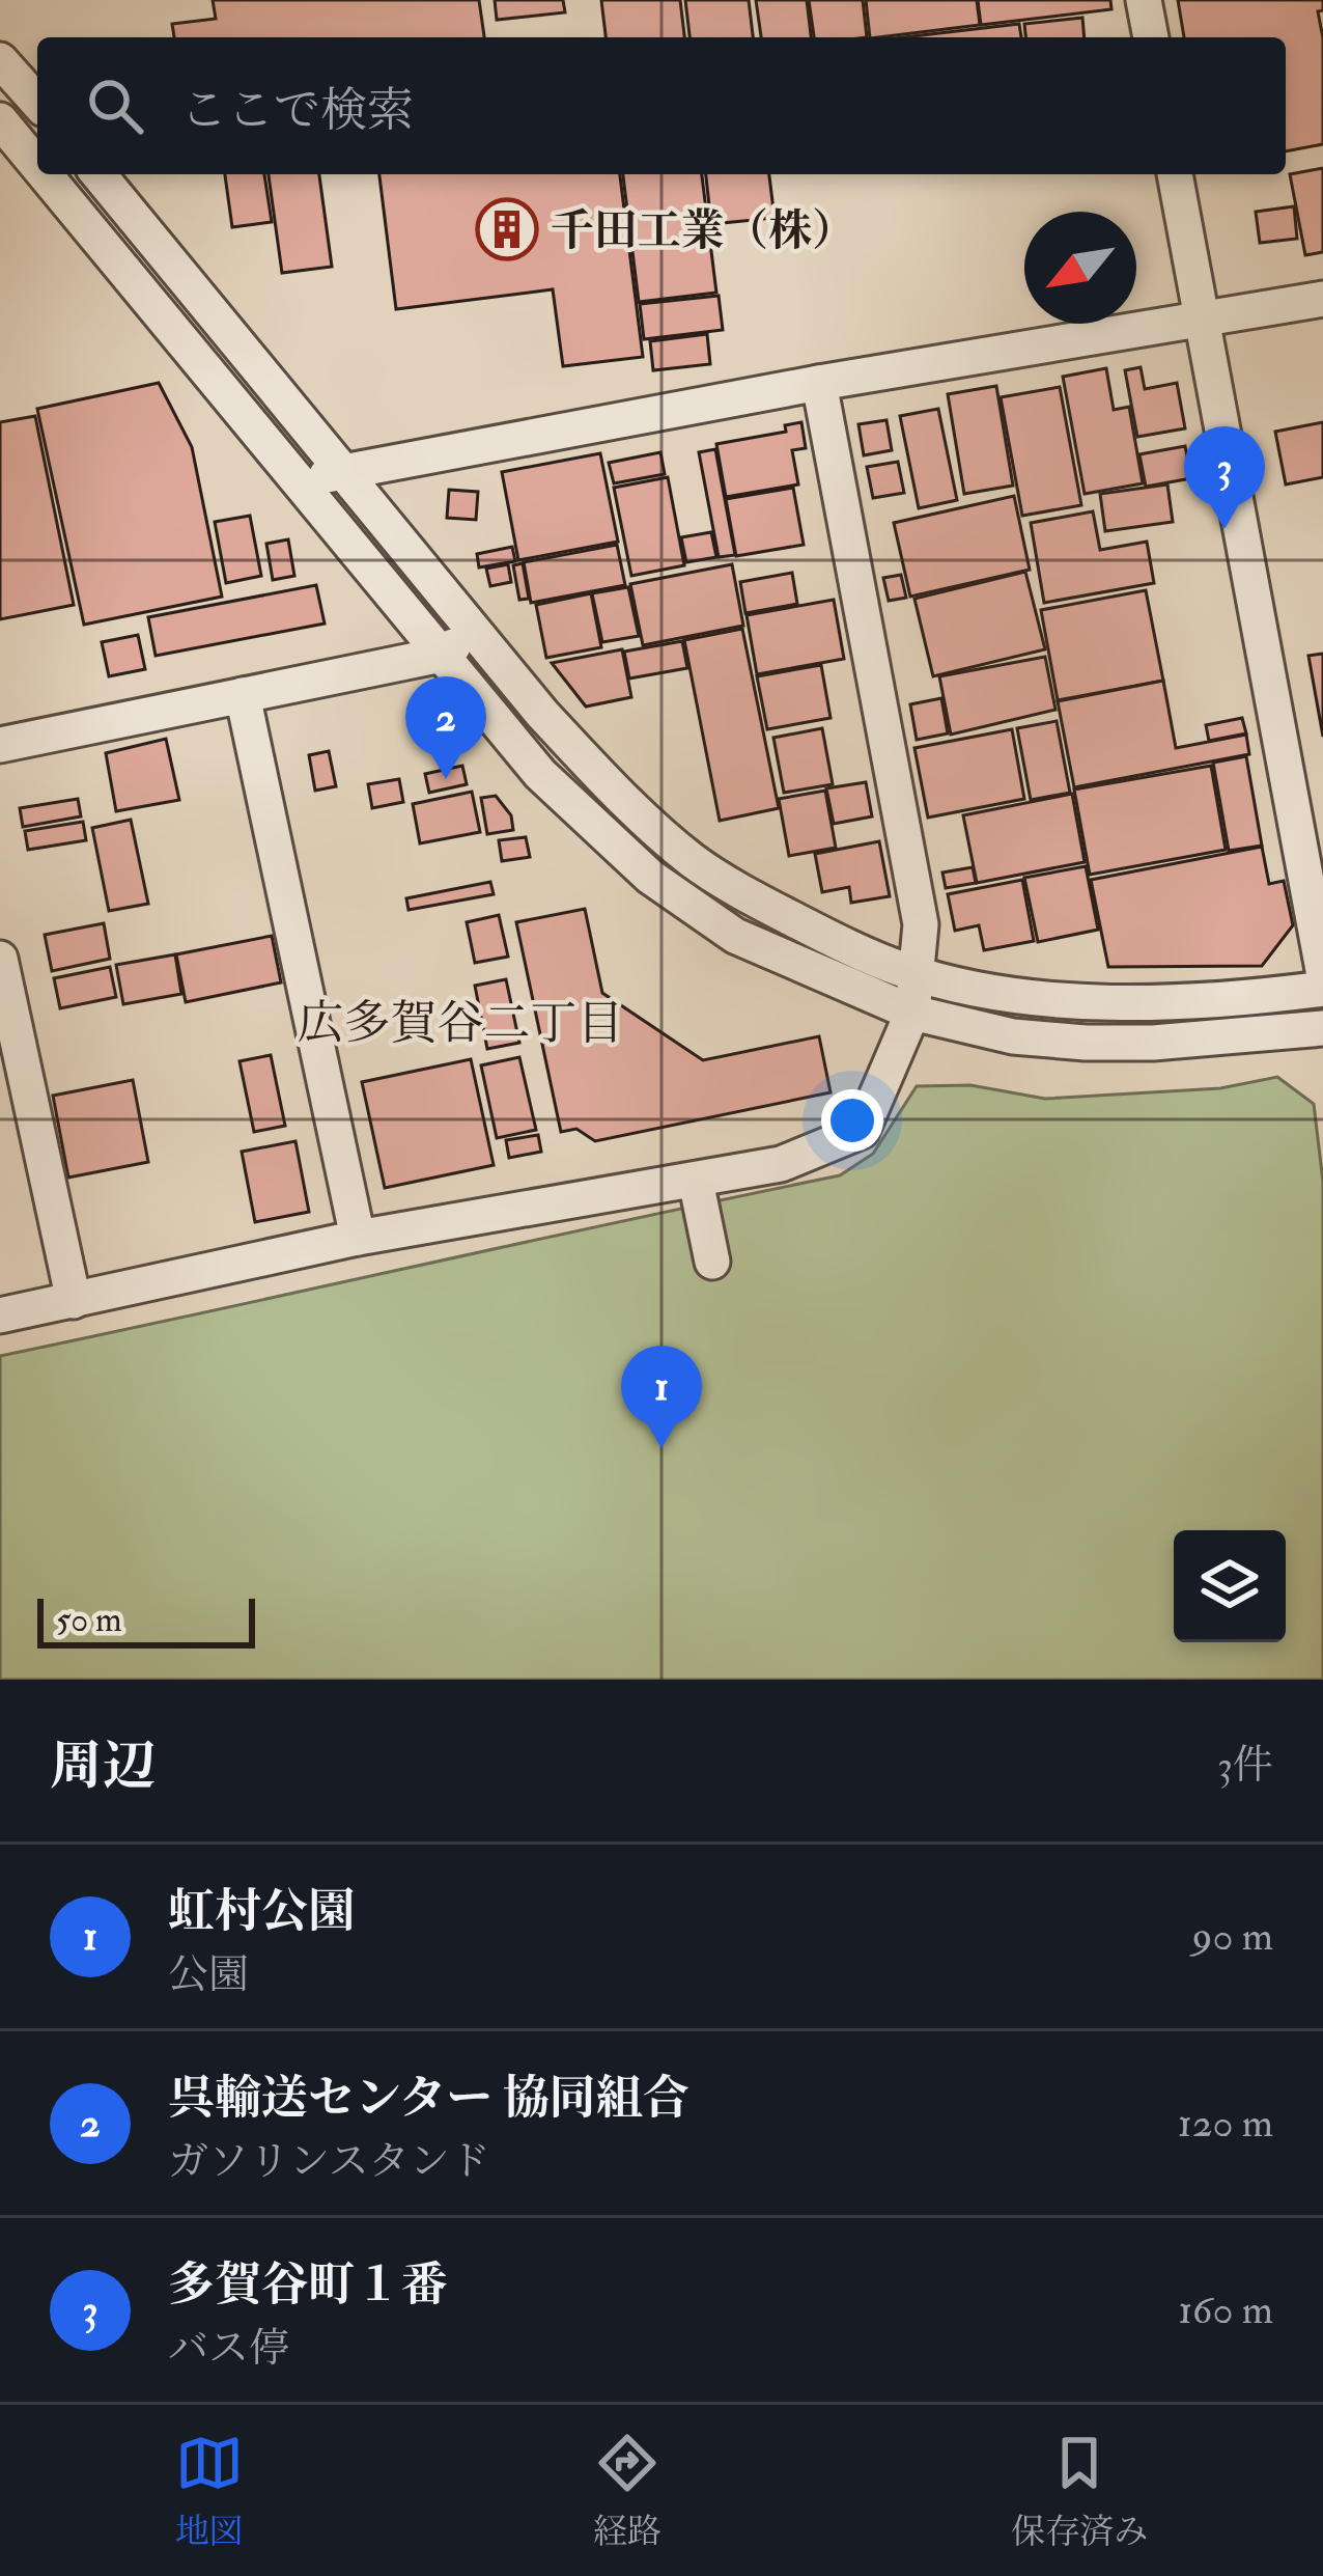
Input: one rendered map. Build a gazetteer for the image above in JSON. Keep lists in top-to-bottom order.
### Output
{
  "districts": ["広多賀谷二丁目"],
  "places": {
    "building": ["千田工業（株）"]
  },
  "scale_bar": "50 m",
  "north": "bottom left",
  "page": {
    "search": "ここで検索",
    "pins": ["3", "2", "1"],
    "scale": "50 m",
    "heading": ["周辺", "3件"],
    "list": [
      {
        "mark": "1",
        "name": "虹村公園",
        "note": "公園",
        "value": "90 m"
      },
      {
        "mark": "2",
        "name": "呉輸送センター 協同組合",
        "note": "ガソリンスタンド",
        "value": "120 m"
      },
      {
        "mark": "3",
        "name": "多賀谷町１番",
        "note": "バス停",
        "value": "160 m"
      }
    ],
    "nav": ["地図", "経路", "保存済み"]
  }
}
